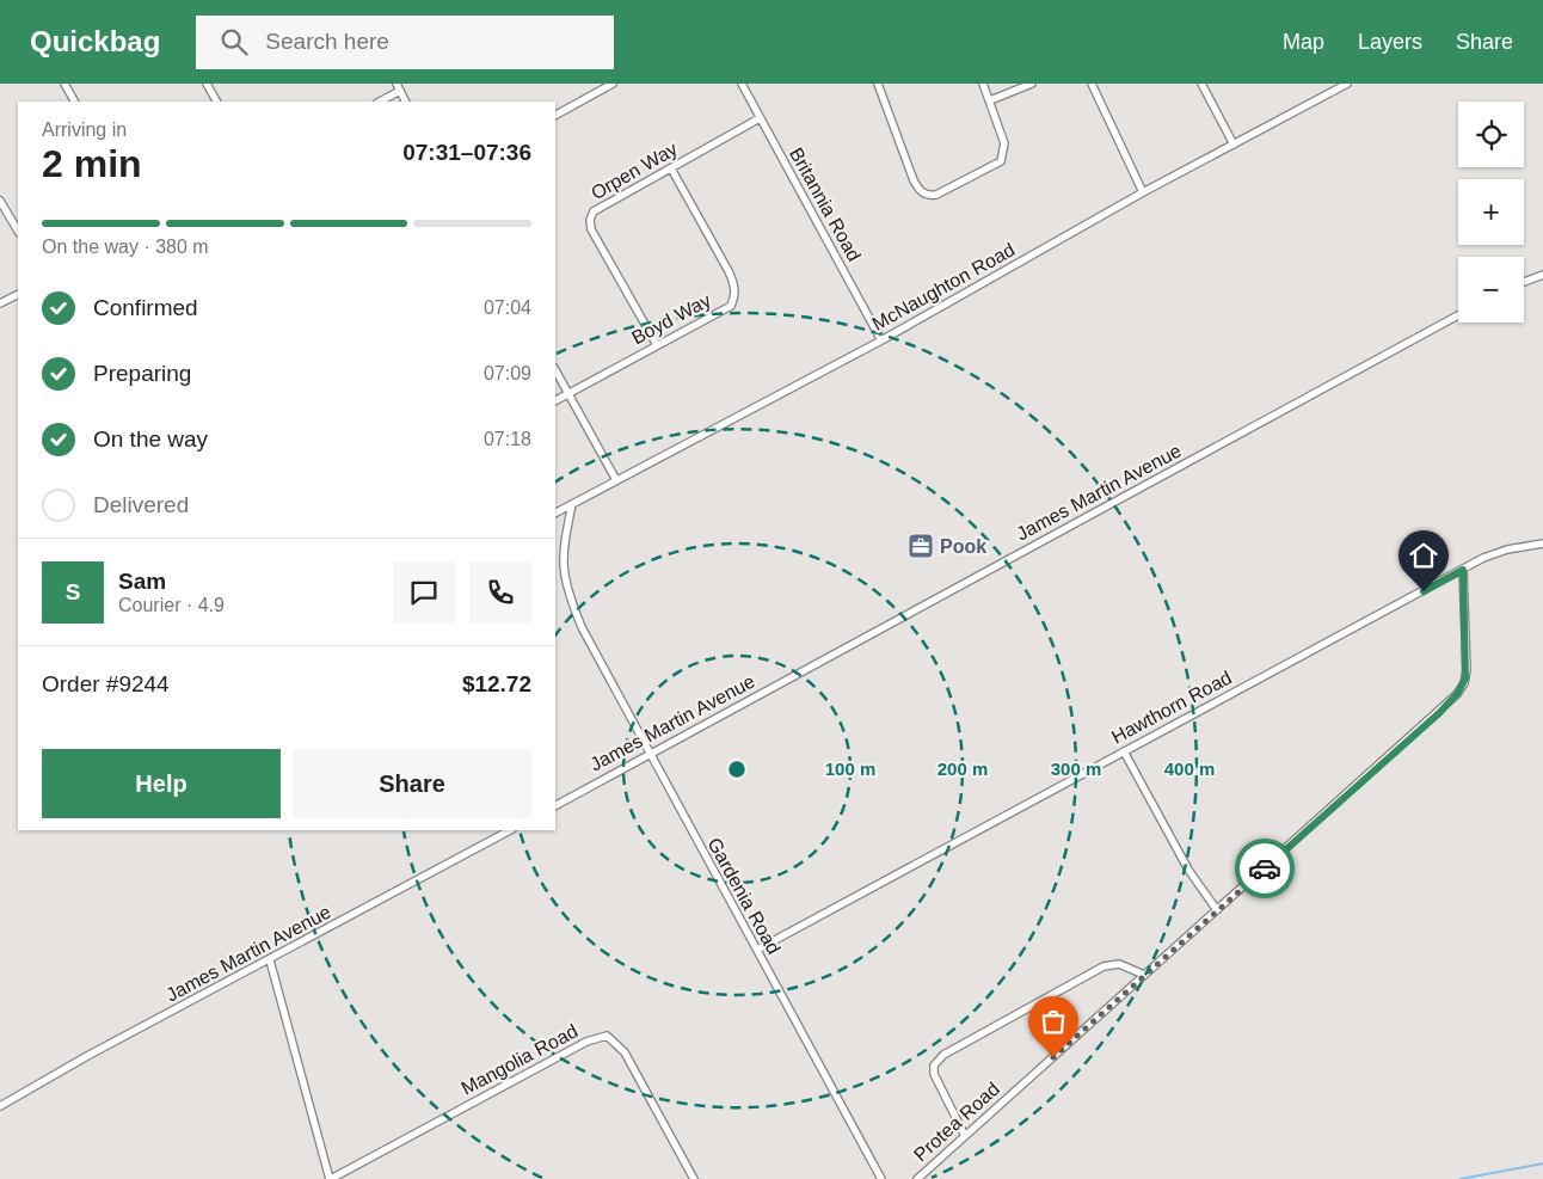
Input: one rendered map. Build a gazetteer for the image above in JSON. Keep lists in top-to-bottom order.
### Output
{
  "streets": {
    "street": [
      "Orpen Way",
      "Britannia Road",
      "McNaughton Road",
      "Boyd Way",
      "James Martin Avenue",
      "Hawthorn Road",
      "Gardenia Road",
      "Mangolia Road",
      "Protea Road"
    ]
  },
  "crossings": [
    ["Orpen Way", "Britannia Road"],
    ["Orpen Way", "Boyd Way"],
    ["Britannia Road", "McNaughton Road"],
    ["McNaughton Road", "Gardenia Road"],
    ["James Martin Avenue", "Gardenia Road"],
    ["Hawthorn Road", "Gardenia Road"],
    ["Hawthorn Road", "Protea Road"]
  ],
  "places": {
    "office": ["Pook"]
  },
  "page": {
    "header": "Quickbag",
    "search": "Search here",
    "nav": ["Map", "Layers", "Share"],
    "map_buttons": ["+", "−"],
    "heading": ["2 min", "Arriving in", "07:31–07:36"],
    "panel": [
      "Sam",
      "Courier · 4.9",
      "Order #9244",
      "$12.72"
    ],
    "bar": "On the way · 380 m",
    "list": [
      ["Confirmed", "07:04"],
      ["Preparing", "07:09"],
      ["On the way", "07:18"],
      "Delivered"
    ],
    "round": "S",
    "buttons": ["Help", "Share"]
  },
  "rings": [
    "100 m",
    "200 m",
    "300 m",
    "400 m"
  ]
}
